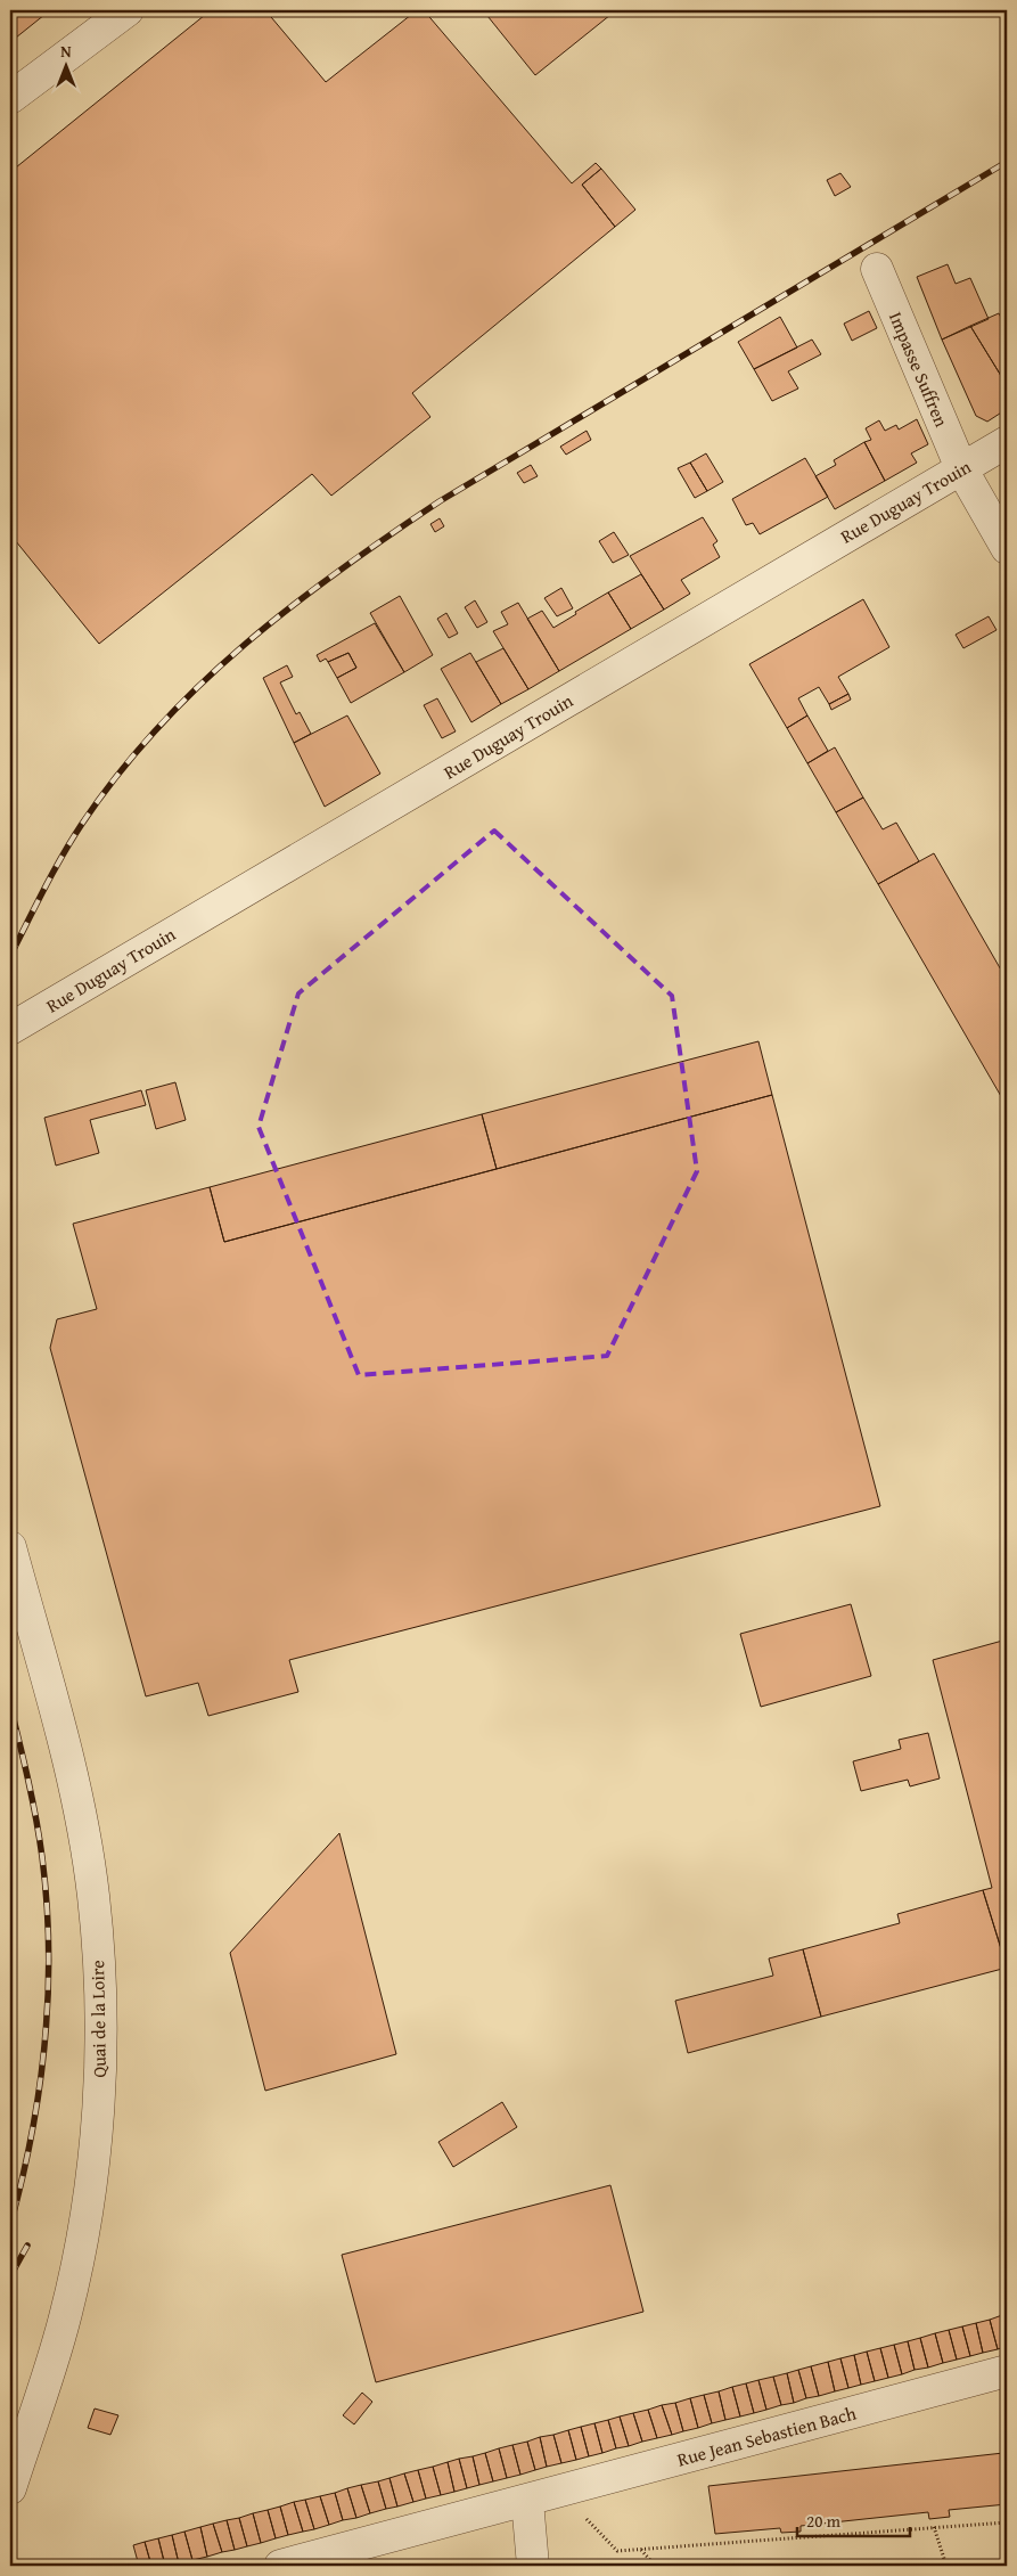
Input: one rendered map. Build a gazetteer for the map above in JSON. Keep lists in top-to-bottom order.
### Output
{
  "streets": {
    "street": [
      "Impasse Suffren",
      "Rue Duguay Trouin",
      "Quai de la Loire",
      "Rue Jean Sebastien Bach"
    ]
  },
  "crossings": [
    ["Impasse Suffren", "Rue Duguay Trouin"]
  ],
  "scale_bar": "20 m",
  "north": "top"
}
